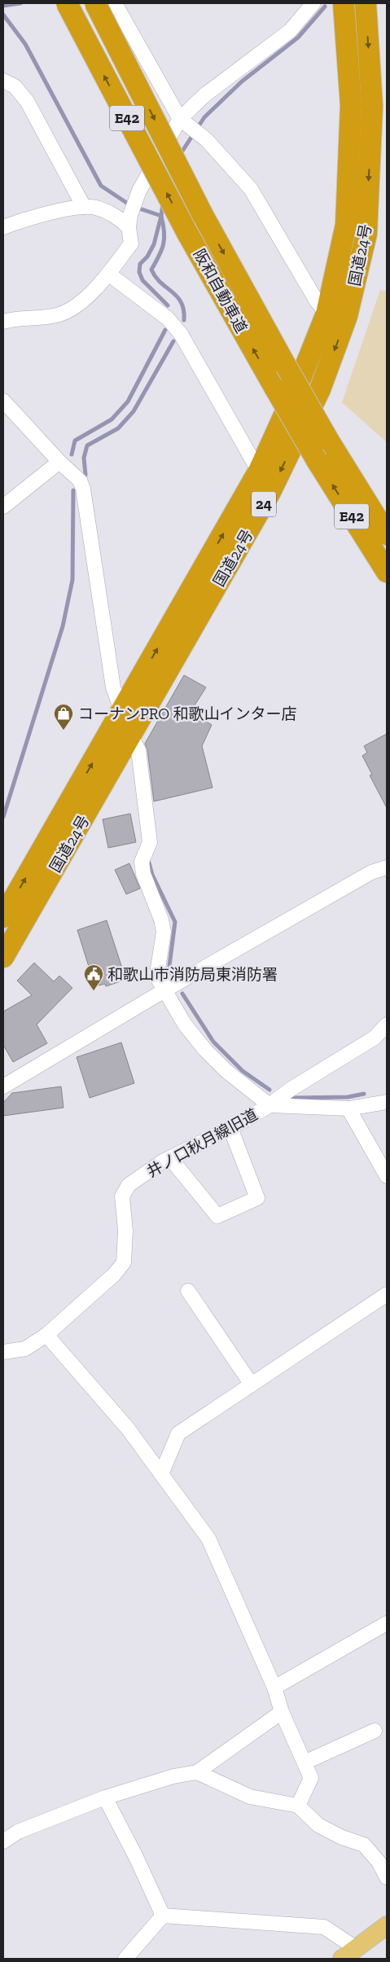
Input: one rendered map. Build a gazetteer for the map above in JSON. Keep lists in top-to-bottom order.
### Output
{
  "streets": {
    "highway": [
      "E42",
      "国道24号",
      "阪和自動車道",
      "24"
    ],
    "street": ["井ノ口秋月線旧道"]
  },
  "places": {
    "shop": ["コーナンPRO 和歌山インター店"],
    "public building": ["和歌山市消防局東消防署"]
  }
}
